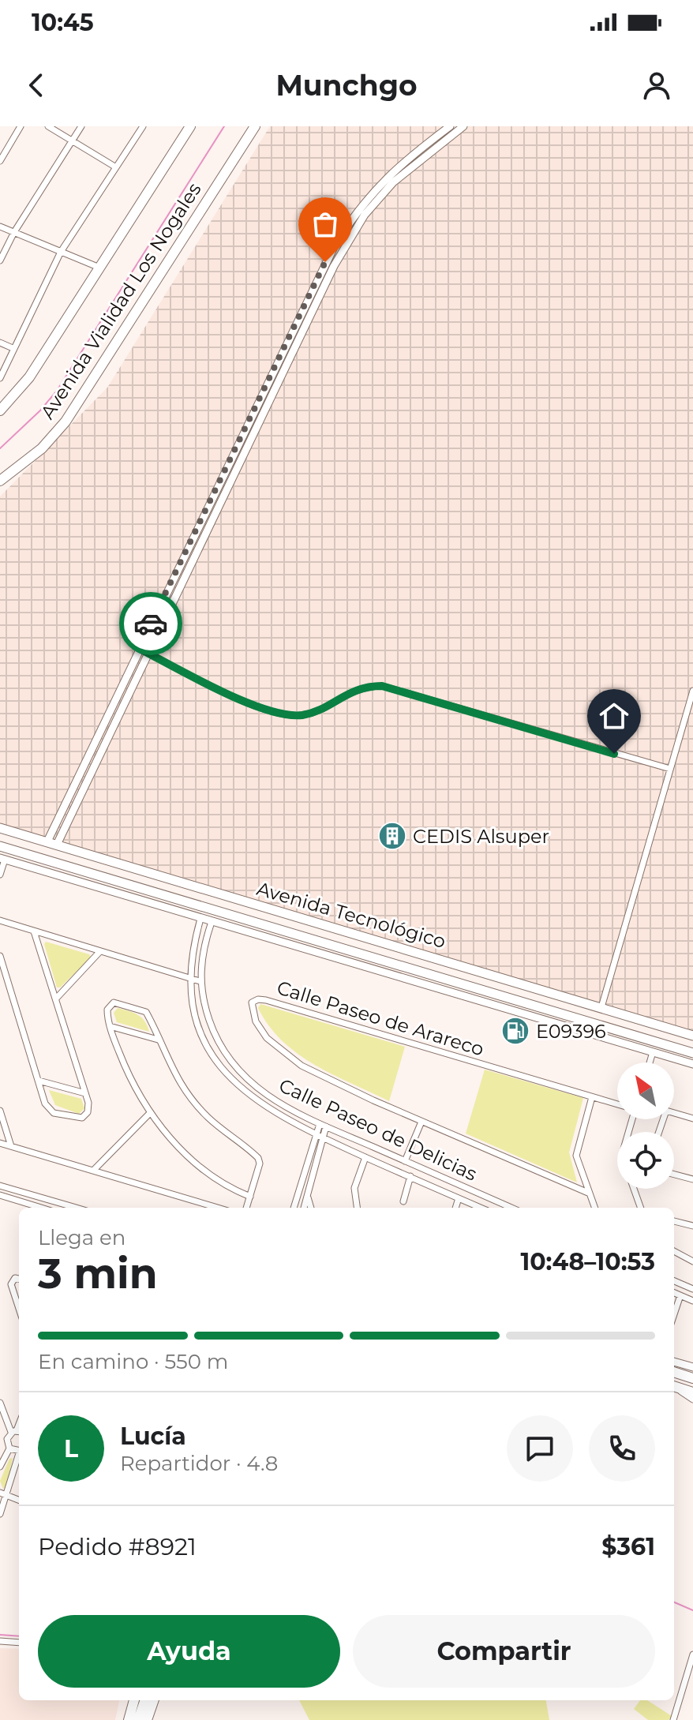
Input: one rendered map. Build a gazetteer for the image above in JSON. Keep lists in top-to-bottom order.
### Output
{
  "streets": {
    "highway": ["Avenida Vialidad Los Nogales"],
    "main road": ["Avenida Tecnológico"],
    "street": ["Calle Paseo de Arareco", "Calle Paseo de Delicias"]
  },
  "places": {
    "building": ["CEDIS Alsuper"],
    "fuel station": ["E09396"]
  },
  "north": "top left",
  "page": {
    "status": "10:45",
    "header": "Munchgo",
    "heading": ["3 min", "Llega en", "10:48–10:53"],
    "panel": [
      "Lucía",
      "Repartidor · 4.8",
      "Pedido #8921",
      "$361"
    ],
    "bar": "En camino · 550 m",
    "round": "L",
    "buttons": ["Ayuda", "Compartir"]
  }
}
